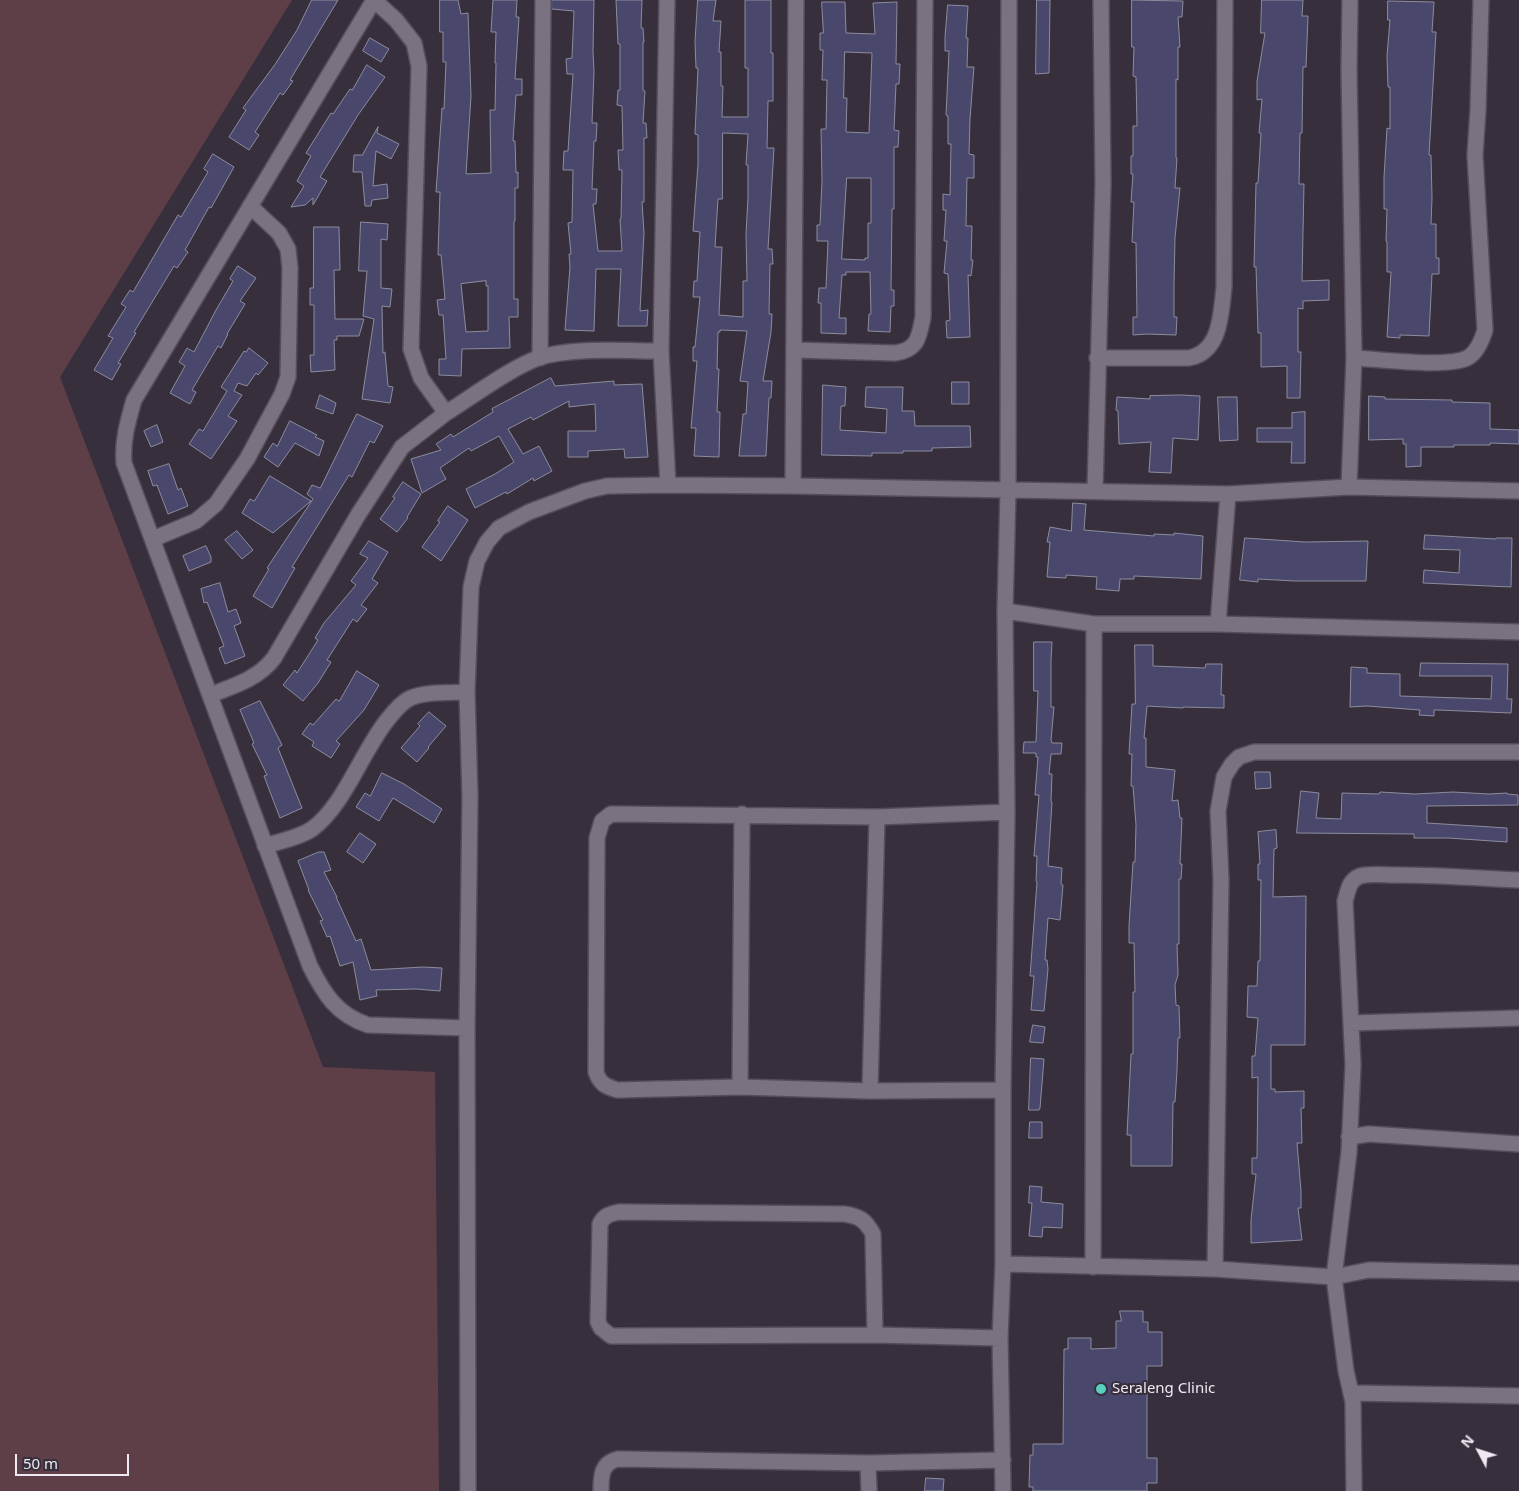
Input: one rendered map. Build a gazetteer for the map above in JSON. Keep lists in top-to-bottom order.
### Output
{
  "places": ["Seraleng Clinic"],
  "scale_bar": "50 m",
  "north": "top left"
}
